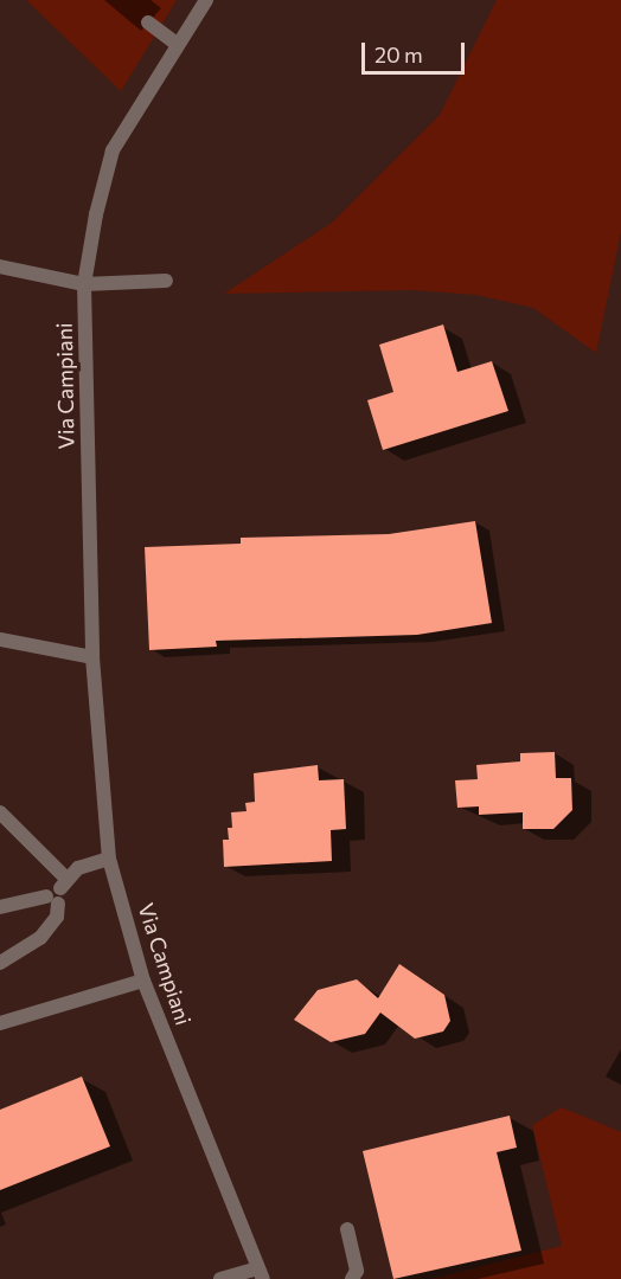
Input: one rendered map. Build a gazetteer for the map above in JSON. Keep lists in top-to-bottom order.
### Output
{
  "streets": {
    "street": ["Via Campiani"]
  },
  "scale_bar": "20 m"
}
